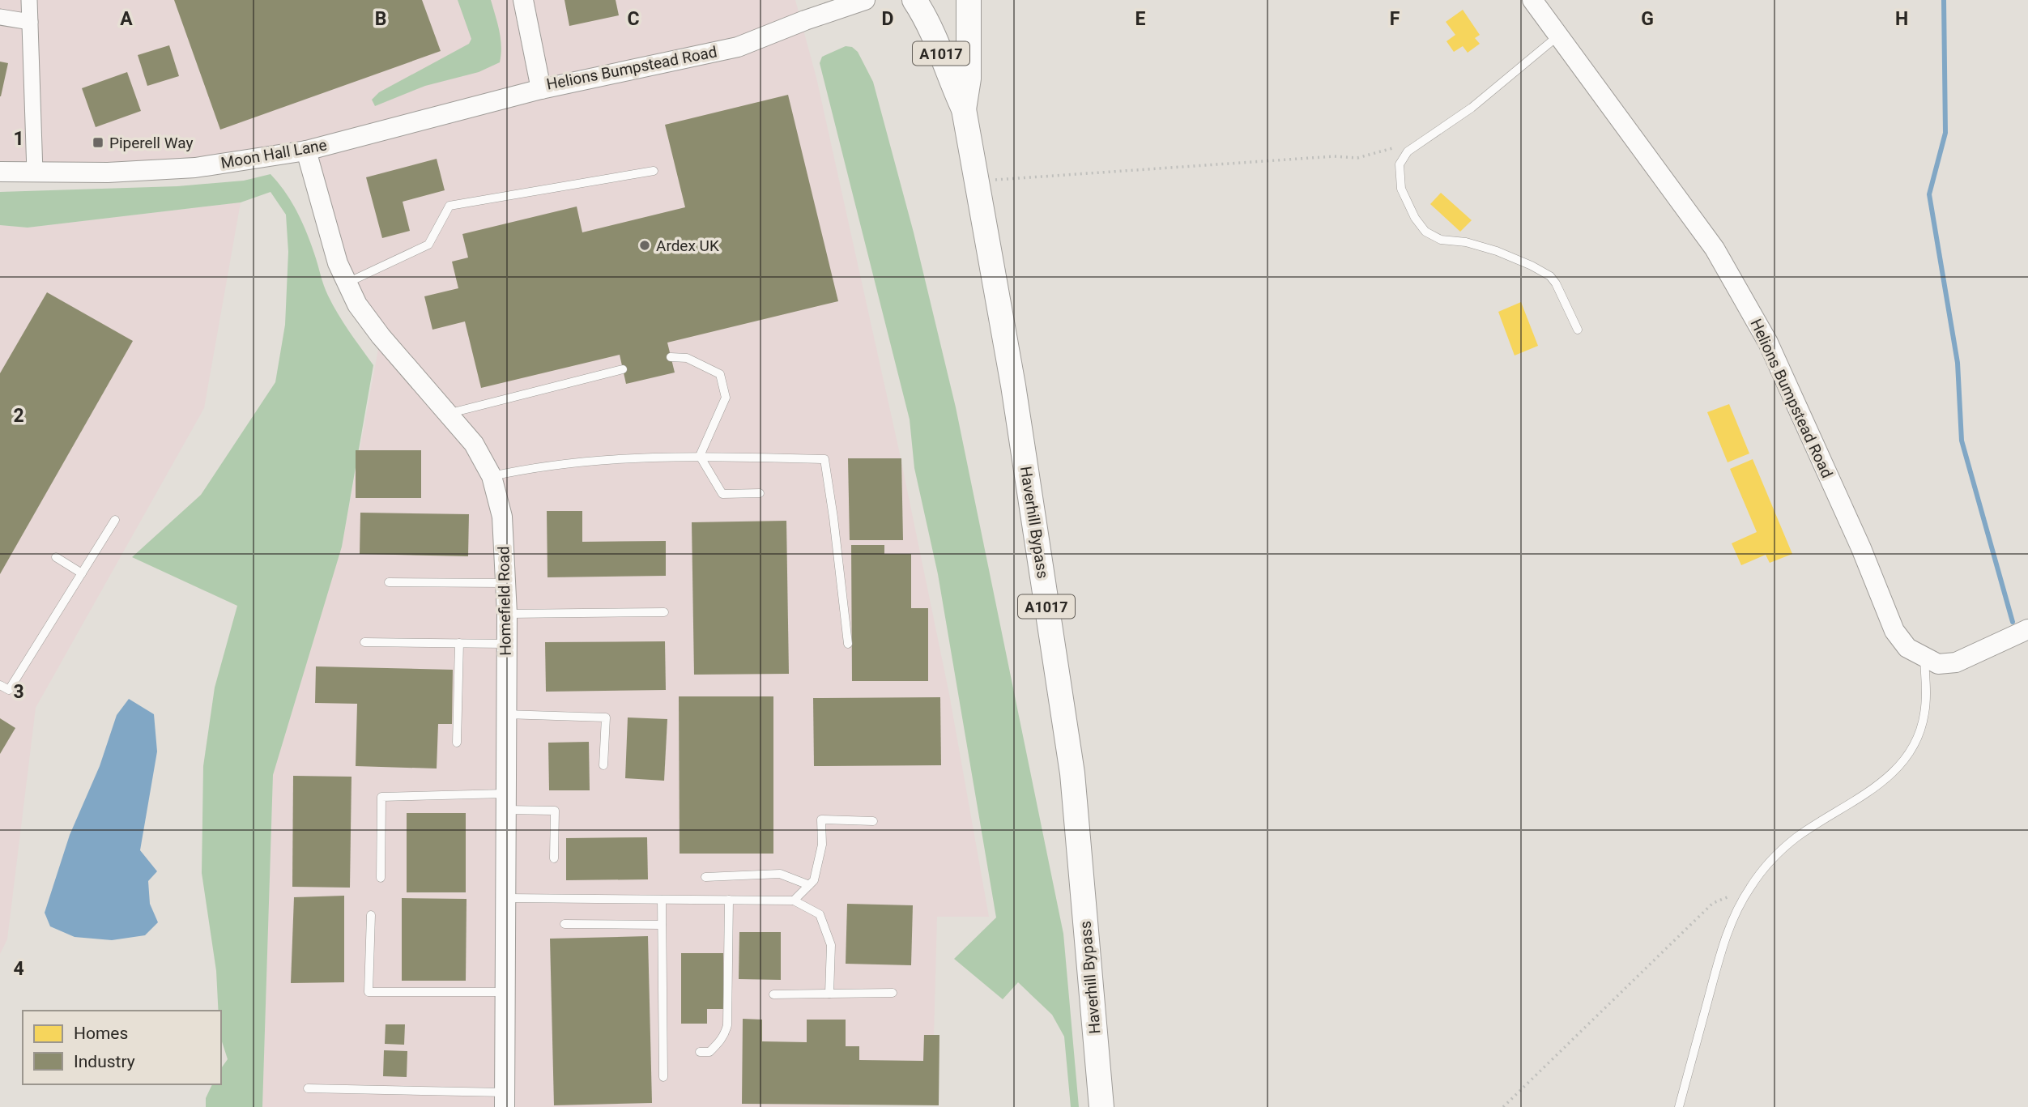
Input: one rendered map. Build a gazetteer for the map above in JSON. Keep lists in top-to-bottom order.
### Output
{
  "streets": {
    "main road": ["A1017", "Haverhill Bypass"],
    "street": ["Helions Bumpstead Road", "Moon Hall Lane", "Homefield Road"]
  },
  "crossings": [
    ["Helions Bumpstead Road", "Moon Hall Lane"],
    ["Moon Hall Lane", "Homefield Road"]
  ],
  "places": {
    "transit": ["Piperell Way"],
    "other": ["Ardex UK"]
  },
  "legend": ["Homes", "Industry"],
  "grid": {
    "columns": [
      "A",
      "B",
      "C",
      "D",
      "E",
      "F",
      "G",
      "H"
    ],
    "rows": [
      "1",
      "2",
      "3",
      "4"
    ]
  }
}
